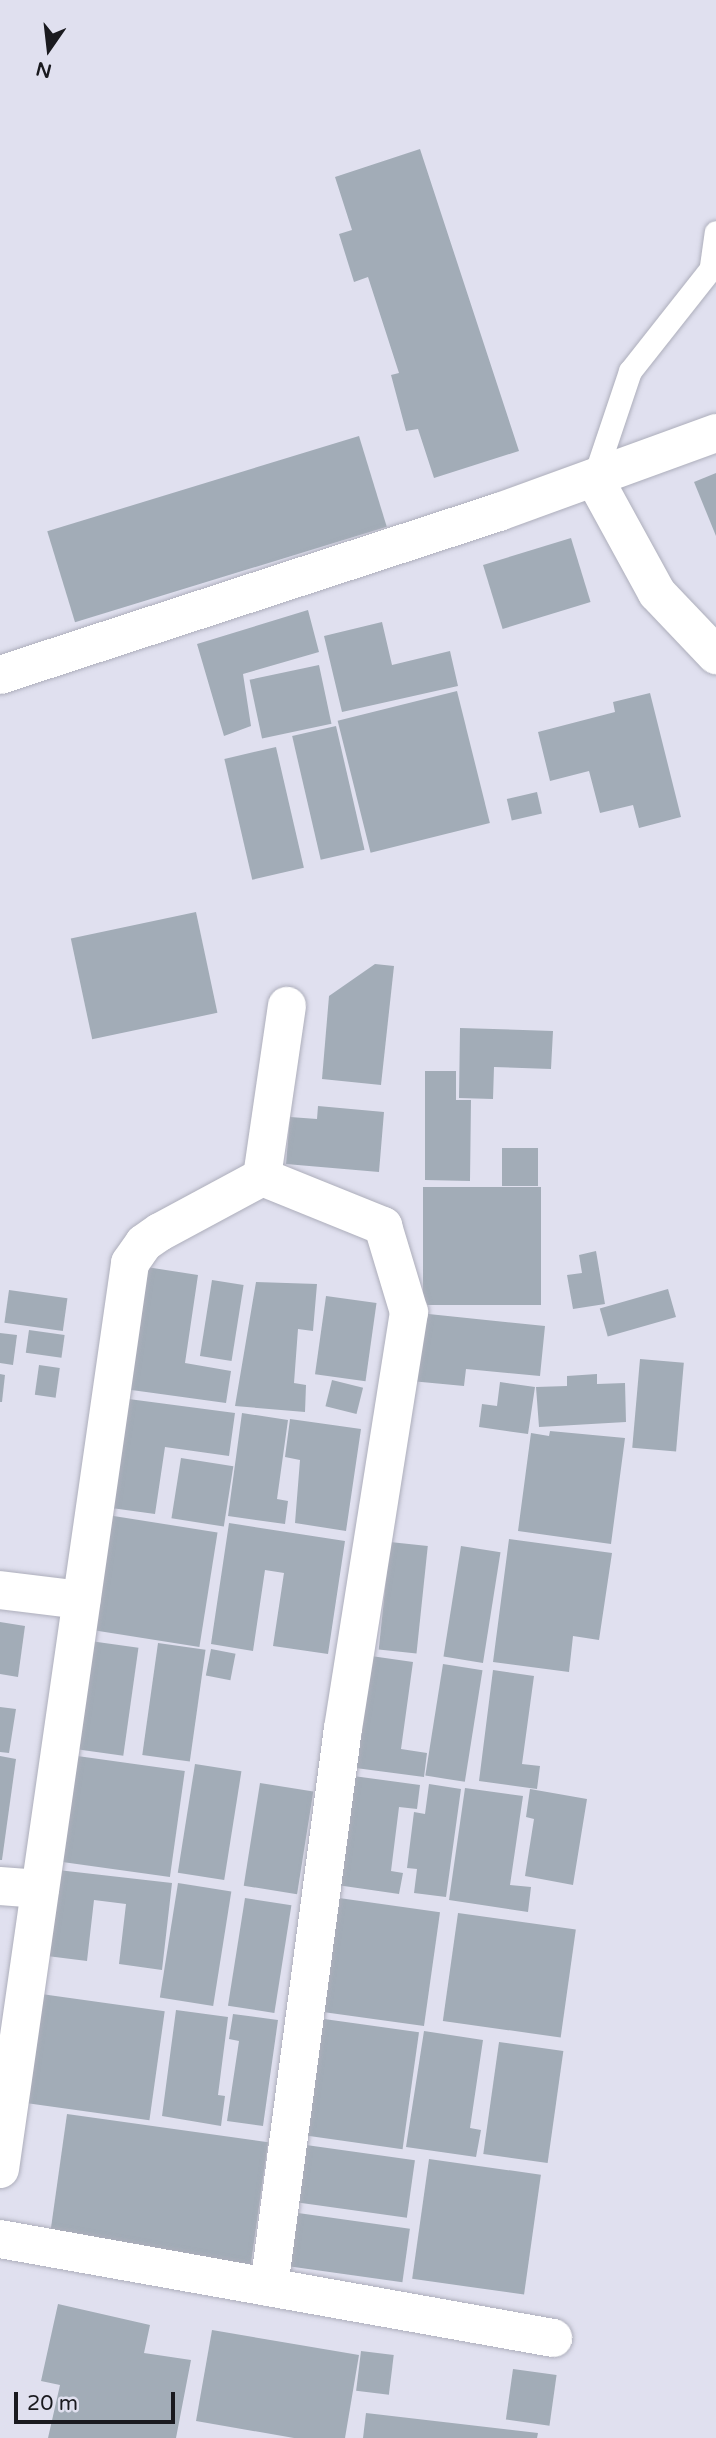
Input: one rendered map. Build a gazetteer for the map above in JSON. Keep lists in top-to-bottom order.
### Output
{
  "scale_bar": "20 m",
  "north": "bottom"
}
